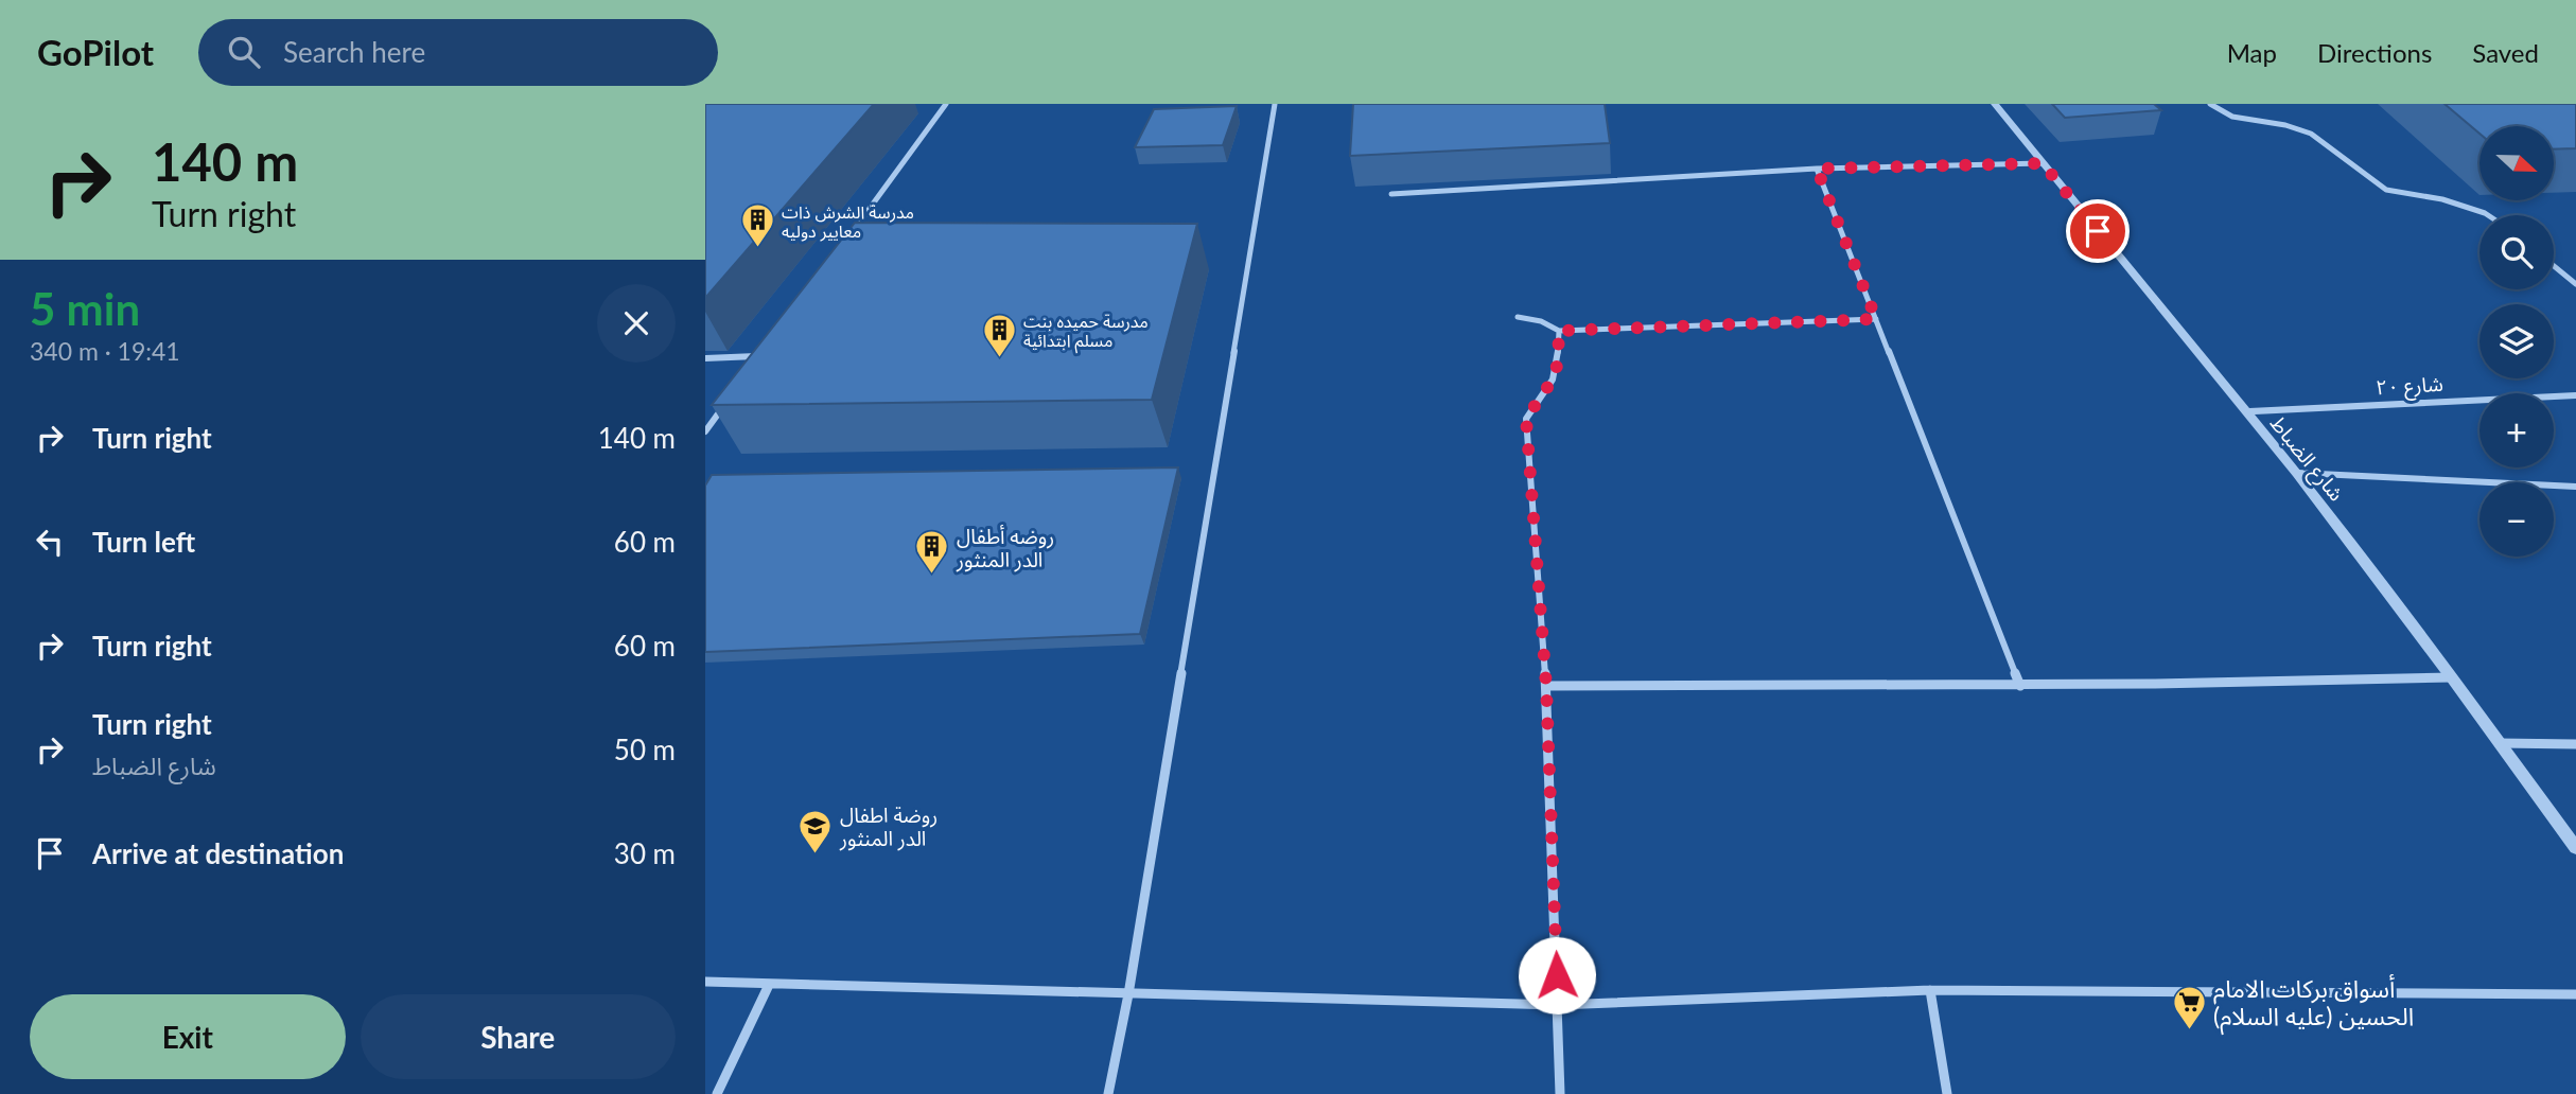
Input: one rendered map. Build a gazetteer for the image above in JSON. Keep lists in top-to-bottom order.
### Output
{
  "streets": {
    "street": ["شارع ٢٠", "شارع الضباط"]
  },
  "crossings": [
    ["شارع ٢٠", "شارع الضباط"]
  ],
  "places": {
    "building": ["مدرسة الشرش ذات معايير دوليه", "مدرسة حميده بنت مسلم ابتدائية", "روضه أطفال الدر المنثور"],
    "school or university": ["روضة اطفال الدر المنثور"],
    "supermarket": ["أسواق بركات الامام الحسين (عليه السلام)"]
  },
  "north": "right",
  "page": {
    "header": "GoPilot",
    "search": "Search here",
    "nav": ["Map", "Directions", "Saved"],
    "turn": ["140 m", "Turn right"],
    "map_buttons": ["+", "−"],
    "heading": ["5 min", "340 m · 19:41"],
    "list": [
      {
        "name": "Turn right",
        "value": "140 m"
      },
      {
        "name": "Turn left",
        "value": "60 m"
      },
      {
        "name": "Turn right",
        "value": "60 m"
      },
      {
        "name": "Turn right",
        "note": "شارع الضباط",
        "value": "50 m"
      },
      {
        "name": "Arrive at destination",
        "value": "30 m"
      }
    ],
    "buttons": ["Exit", "Share"]
  }
}
